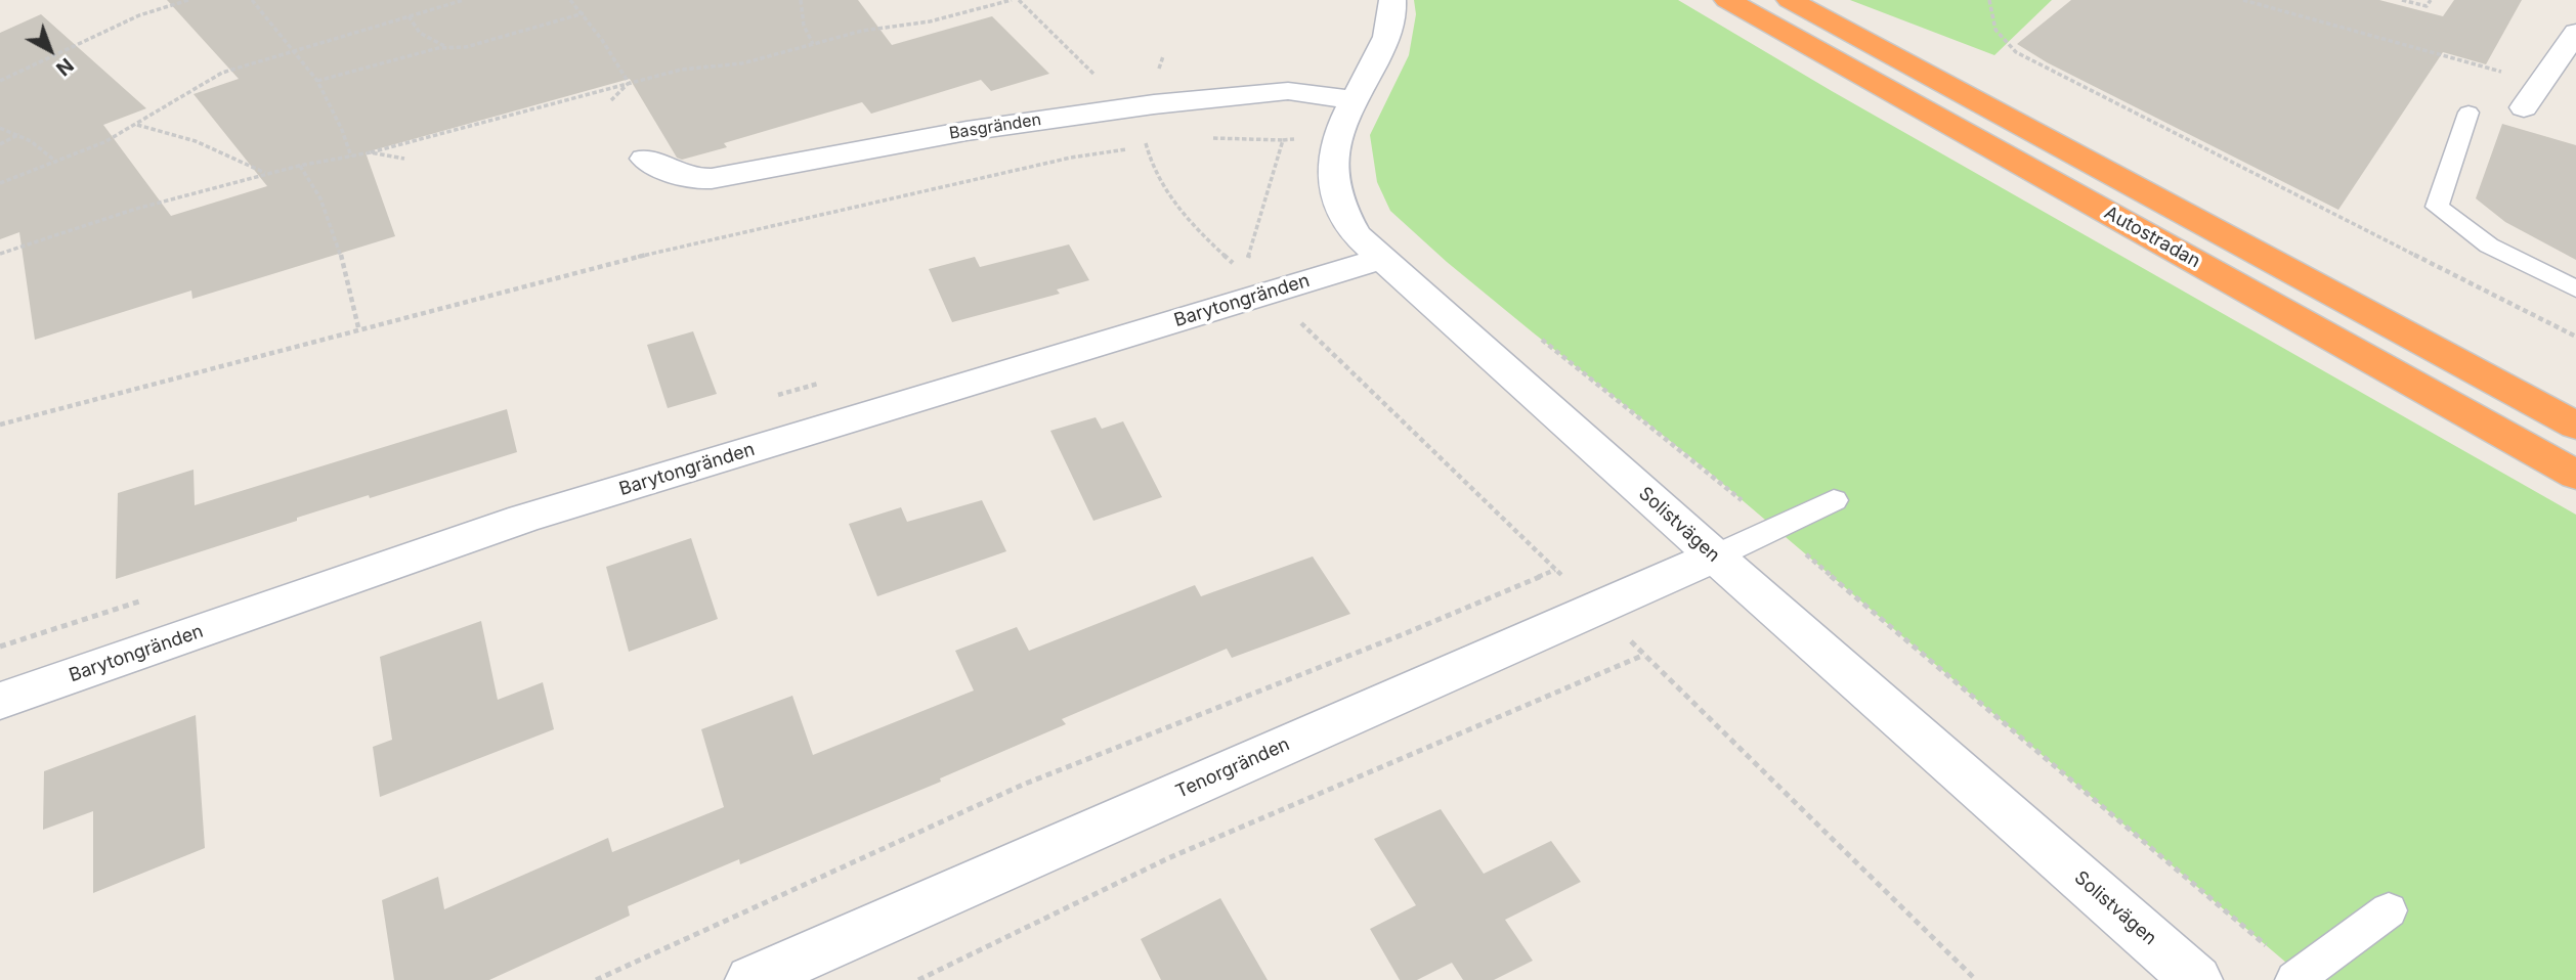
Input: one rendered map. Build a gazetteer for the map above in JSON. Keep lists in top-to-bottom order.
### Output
{
  "streets": {
    "highway": ["Autostradan"],
    "street": [
      "Basgränden",
      "Barytongränden",
      "Solistvägen",
      "Tenorgränden"
    ]
  },
  "crossings": [
    ["Basgränden", "Solistvägen"],
    ["Barytongränden", "Solistvägen"],
    ["Solistvägen", "Tenorgränden"]
  ],
  "north": "bottom right"
}
